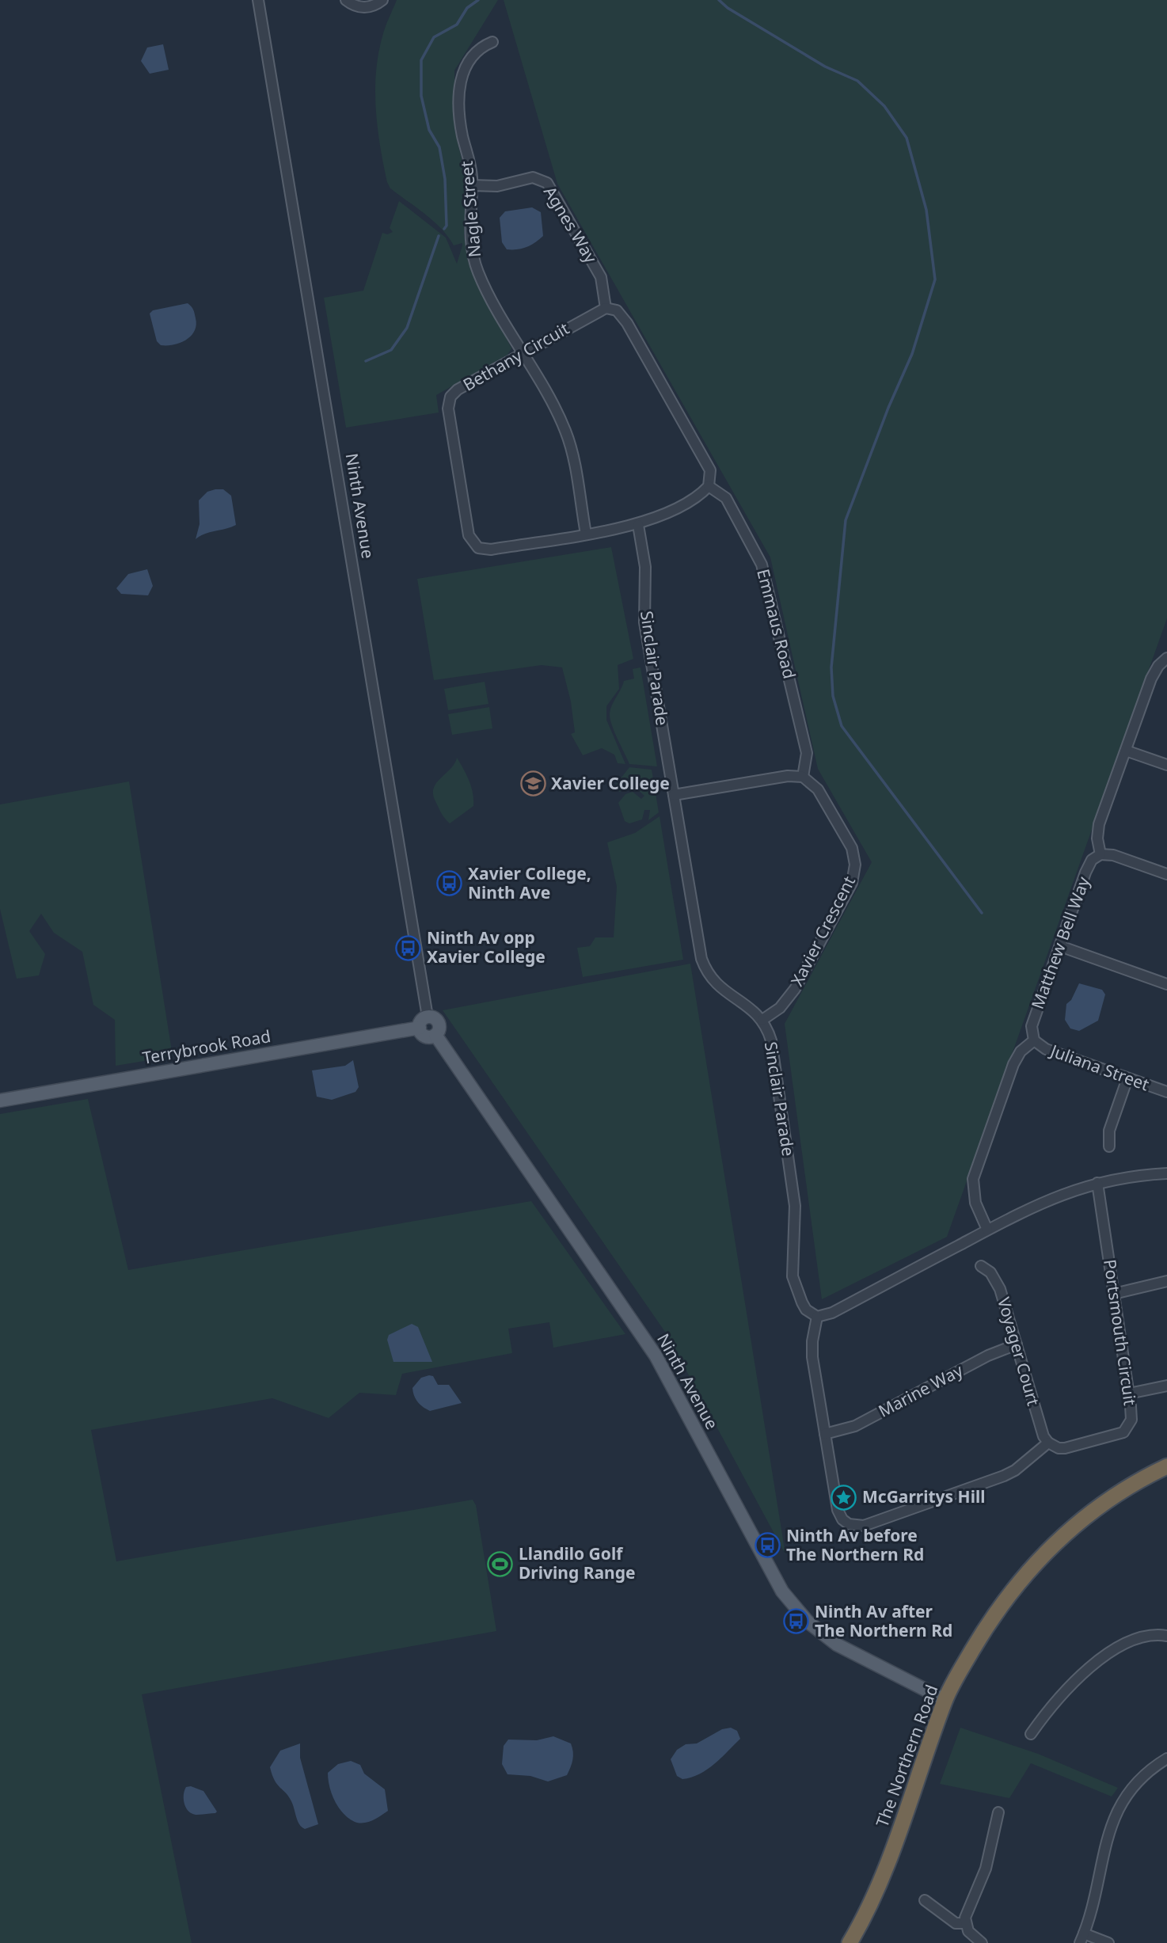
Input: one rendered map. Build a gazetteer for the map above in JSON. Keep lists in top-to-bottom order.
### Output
{
  "streets": {
    "highway": ["The Northern Road"],
    "main road": ["Ninth Avenue", "Terrybrook Road"],
    "street": [
      "Nagle Street",
      "Agnes Way",
      "Bethany Circuit",
      "Emmaus Road",
      "Sinclair Parade",
      "Xavier Crescent",
      "Matthew Bell Way",
      "Juliana Street",
      "Portsmouth Circuit",
      "Voyager Court",
      "Marine Way"
    ]
  },
  "crossings": [
    ["Nagle Street", "Agnes Way"],
    ["Nagle Street", "Bethany Circuit"],
    ["Agnes Way", "Bethany Circuit"],
    ["Bethany Circuit", "Emmaus Road"],
    ["Bethany Circuit", "Sinclair Parade"],
    ["Ninth Avenue", "Terrybrook Road"],
    ["Ninth Avenue", "The Northern Road"],
    ["Emmaus Road", "Xavier Crescent"],
    ["Sinclair Parade", "Xavier Crescent"],
    ["Matthew Bell Way", "Juliana Street"],
    ["Portsmouth Circuit", "Voyager Court"],
    ["Voyager Court", "Marine Way"]
  ],
  "places": {
    "school or university": ["Xavier College"],
    "bus stop": [
      "Xavier College, Ninth Ave",
      "Ninth Av opp Xavier College",
      "Ninth Av before The Northern Rd",
      "Ninth Av after The Northern Rd"
    ],
    "place": ["McGarritys Hill"],
    "sports": ["Llandilo Golf Driving Range"]
  }
}
